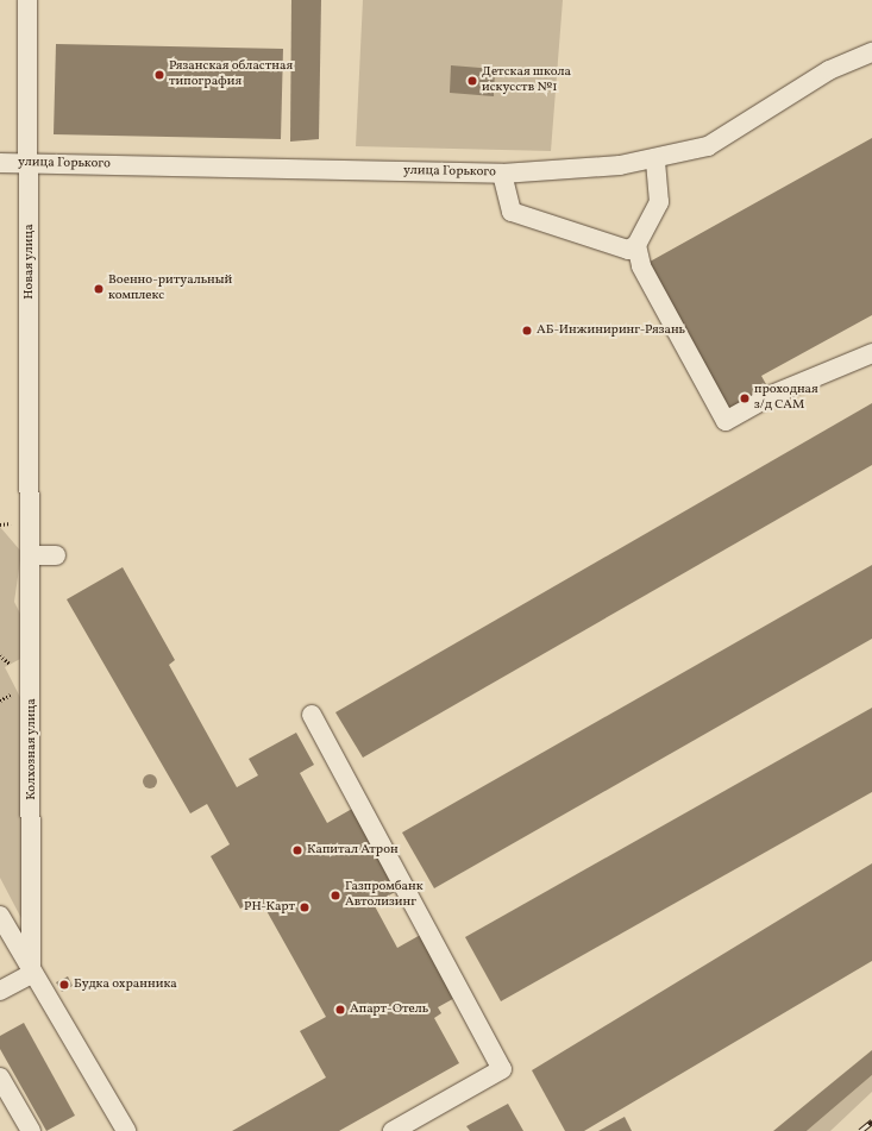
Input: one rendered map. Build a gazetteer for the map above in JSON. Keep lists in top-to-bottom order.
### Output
{
  "streets": {
    "street": ["улица Горького", "Новая улица", "Колхозная улица"]
  },
  "crossings": [
    ["улица Горького", "Новая улица"],
    ["Новая улица", "Колхозная улица"]
  ],
  "places": [
    "Рязанская областная типография",
    "Детская школа искусств №1",
    "Военно-ритуальный комплекс",
    "АБ-Инжиниринг-Рязань",
    "проходная з/д САМ",
    "Капитал Атрон",
    "Газпромбанк Автолизинг",
    "РН-Карт",
    "Будка охранника",
    "Апарт-Отель"
  ]
}
